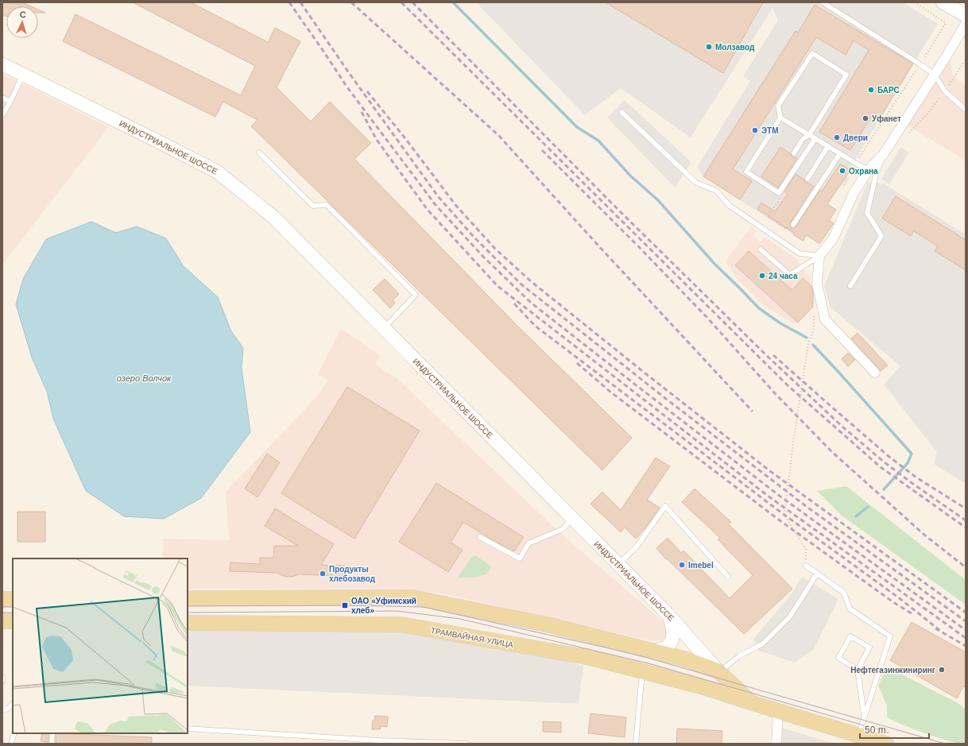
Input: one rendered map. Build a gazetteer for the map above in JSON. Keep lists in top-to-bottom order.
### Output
{
  "streets": {
    "main road": ["ИНДУСТРИАЛЬНОЕ ШОССЕ", "ТРАМВАЙНАЯ УЛИЦА"]
  },
  "crossings": [
    ["ИНДУСТРИАЛЬНОЕ ШОССЕ", "ТРАМВАЙНАЯ УЛИЦА"]
  ],
  "water": ["озеро Волчок"],
  "places": {
    "other": [
      "Молзавод",
      "БАРС",
      "Уфанет",
      "ЭТМ",
      "Двери",
      "Охрана",
      "24 часа",
      "Imebel",
      "Продукты хлебозавод",
      "Нефтегазинжиниринг"
    ],
    "transit": ["ОАО «Уфимский хлеб»"]
  },
  "scale_bar": "50 m",
  "north": "top"
}
